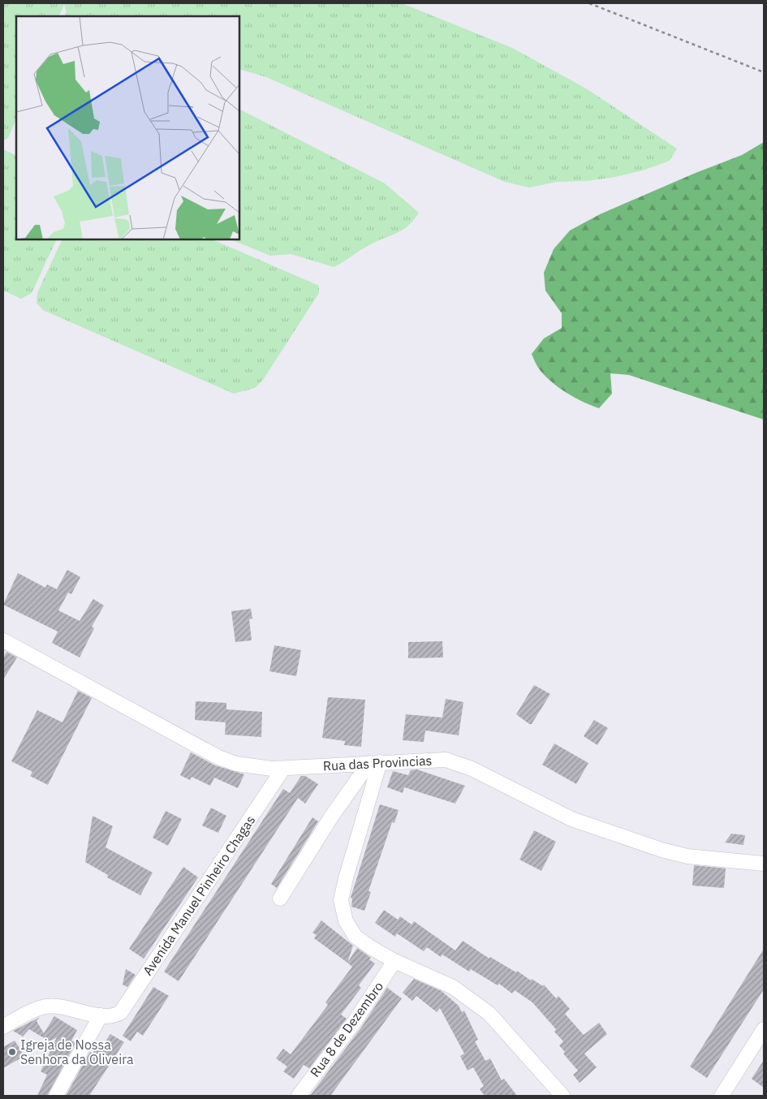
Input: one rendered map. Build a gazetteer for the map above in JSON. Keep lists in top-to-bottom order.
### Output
{
  "streets": {
    "street": ["Rua das Provincias", "Avenida Manuel Pinheiro Chagas", "Rua 8 de Dezembro"]
  },
  "crossings": [
    ["Rua das Provincias", "Avenida Manuel Pinheiro Chagas"]
  ],
  "places": ["Igreja de Nossa Senhora da Oliveira"]
}
